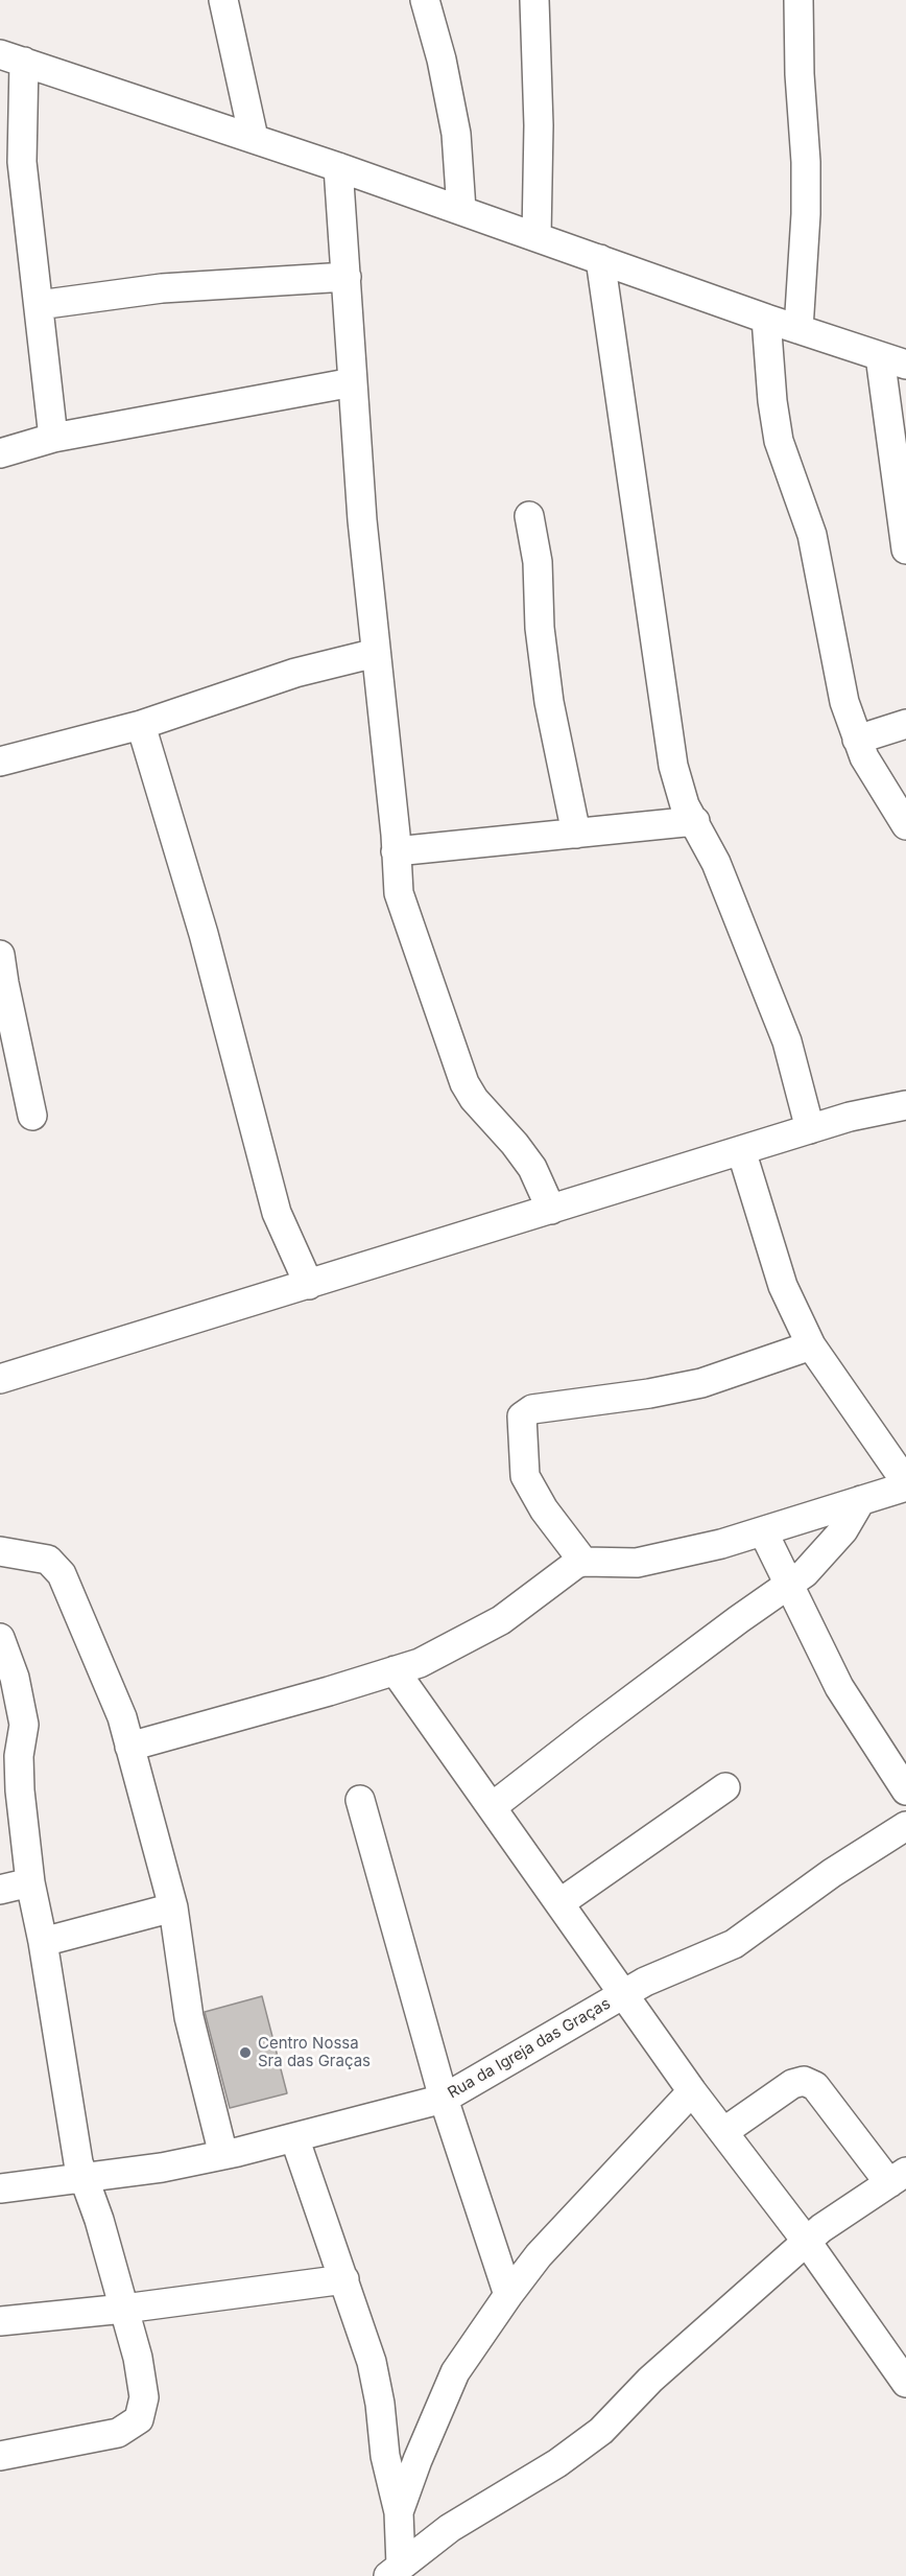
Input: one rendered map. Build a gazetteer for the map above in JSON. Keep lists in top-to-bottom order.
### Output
{
  "streets": {
    "street": ["Rua da Igreja das Graças"]
  },
  "places": ["Centro Nossa Sra das Graças"]
}
